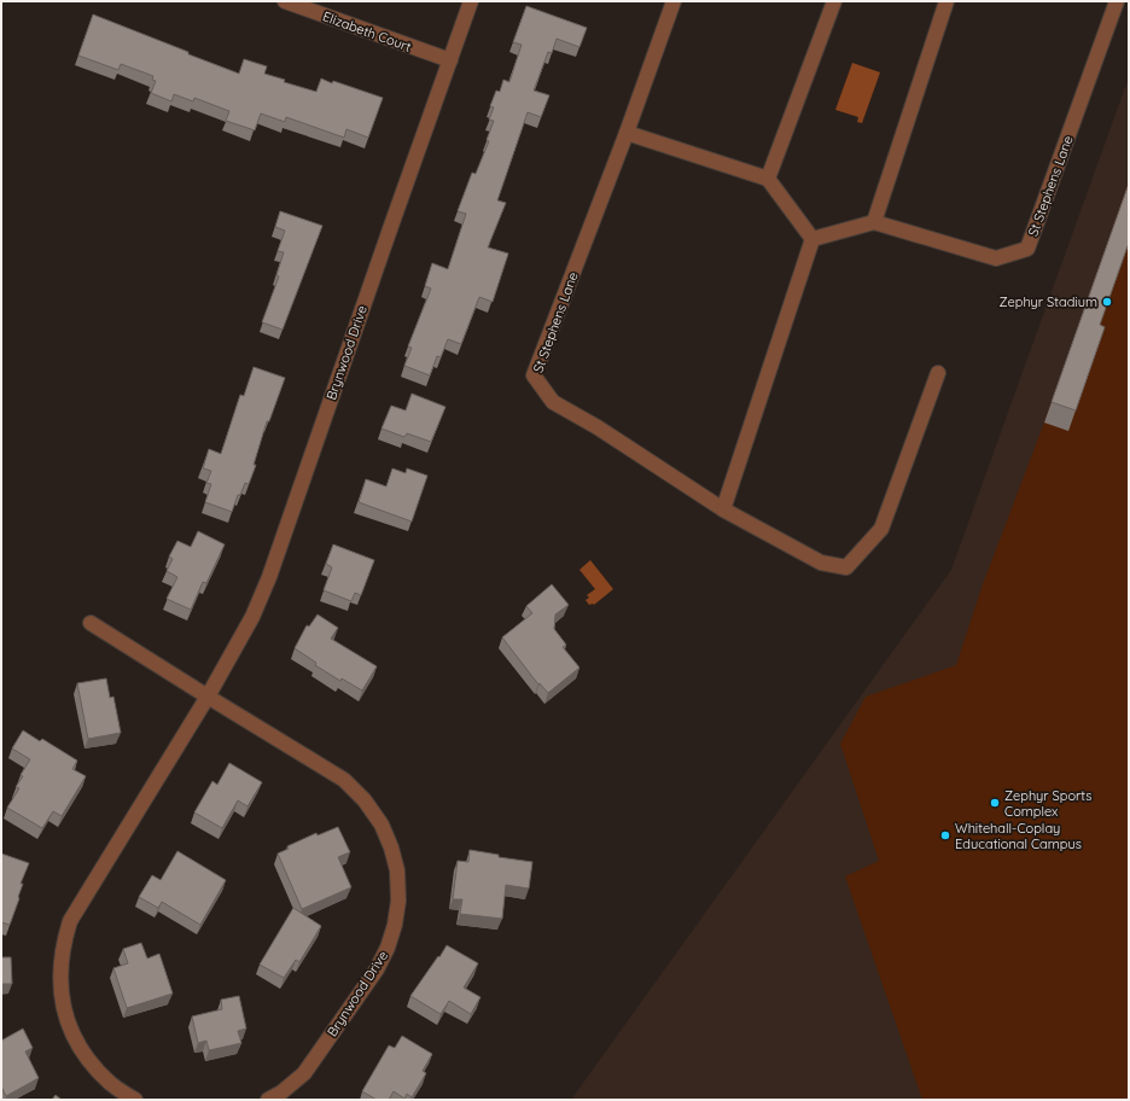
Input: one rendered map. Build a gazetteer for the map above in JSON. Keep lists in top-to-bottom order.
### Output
{
  "streets": {
    "street": ["Elizabeth Court", "St Stephens Lane", "Brynwood Drive"]
  },
  "crossings": [
    ["Elizabeth Court", "Brynwood Drive"]
  ],
  "places": ["Zephyr Stadium", "Zephyr Sports Complex", "Whitehall-Coplay Educational Campus"]
}
